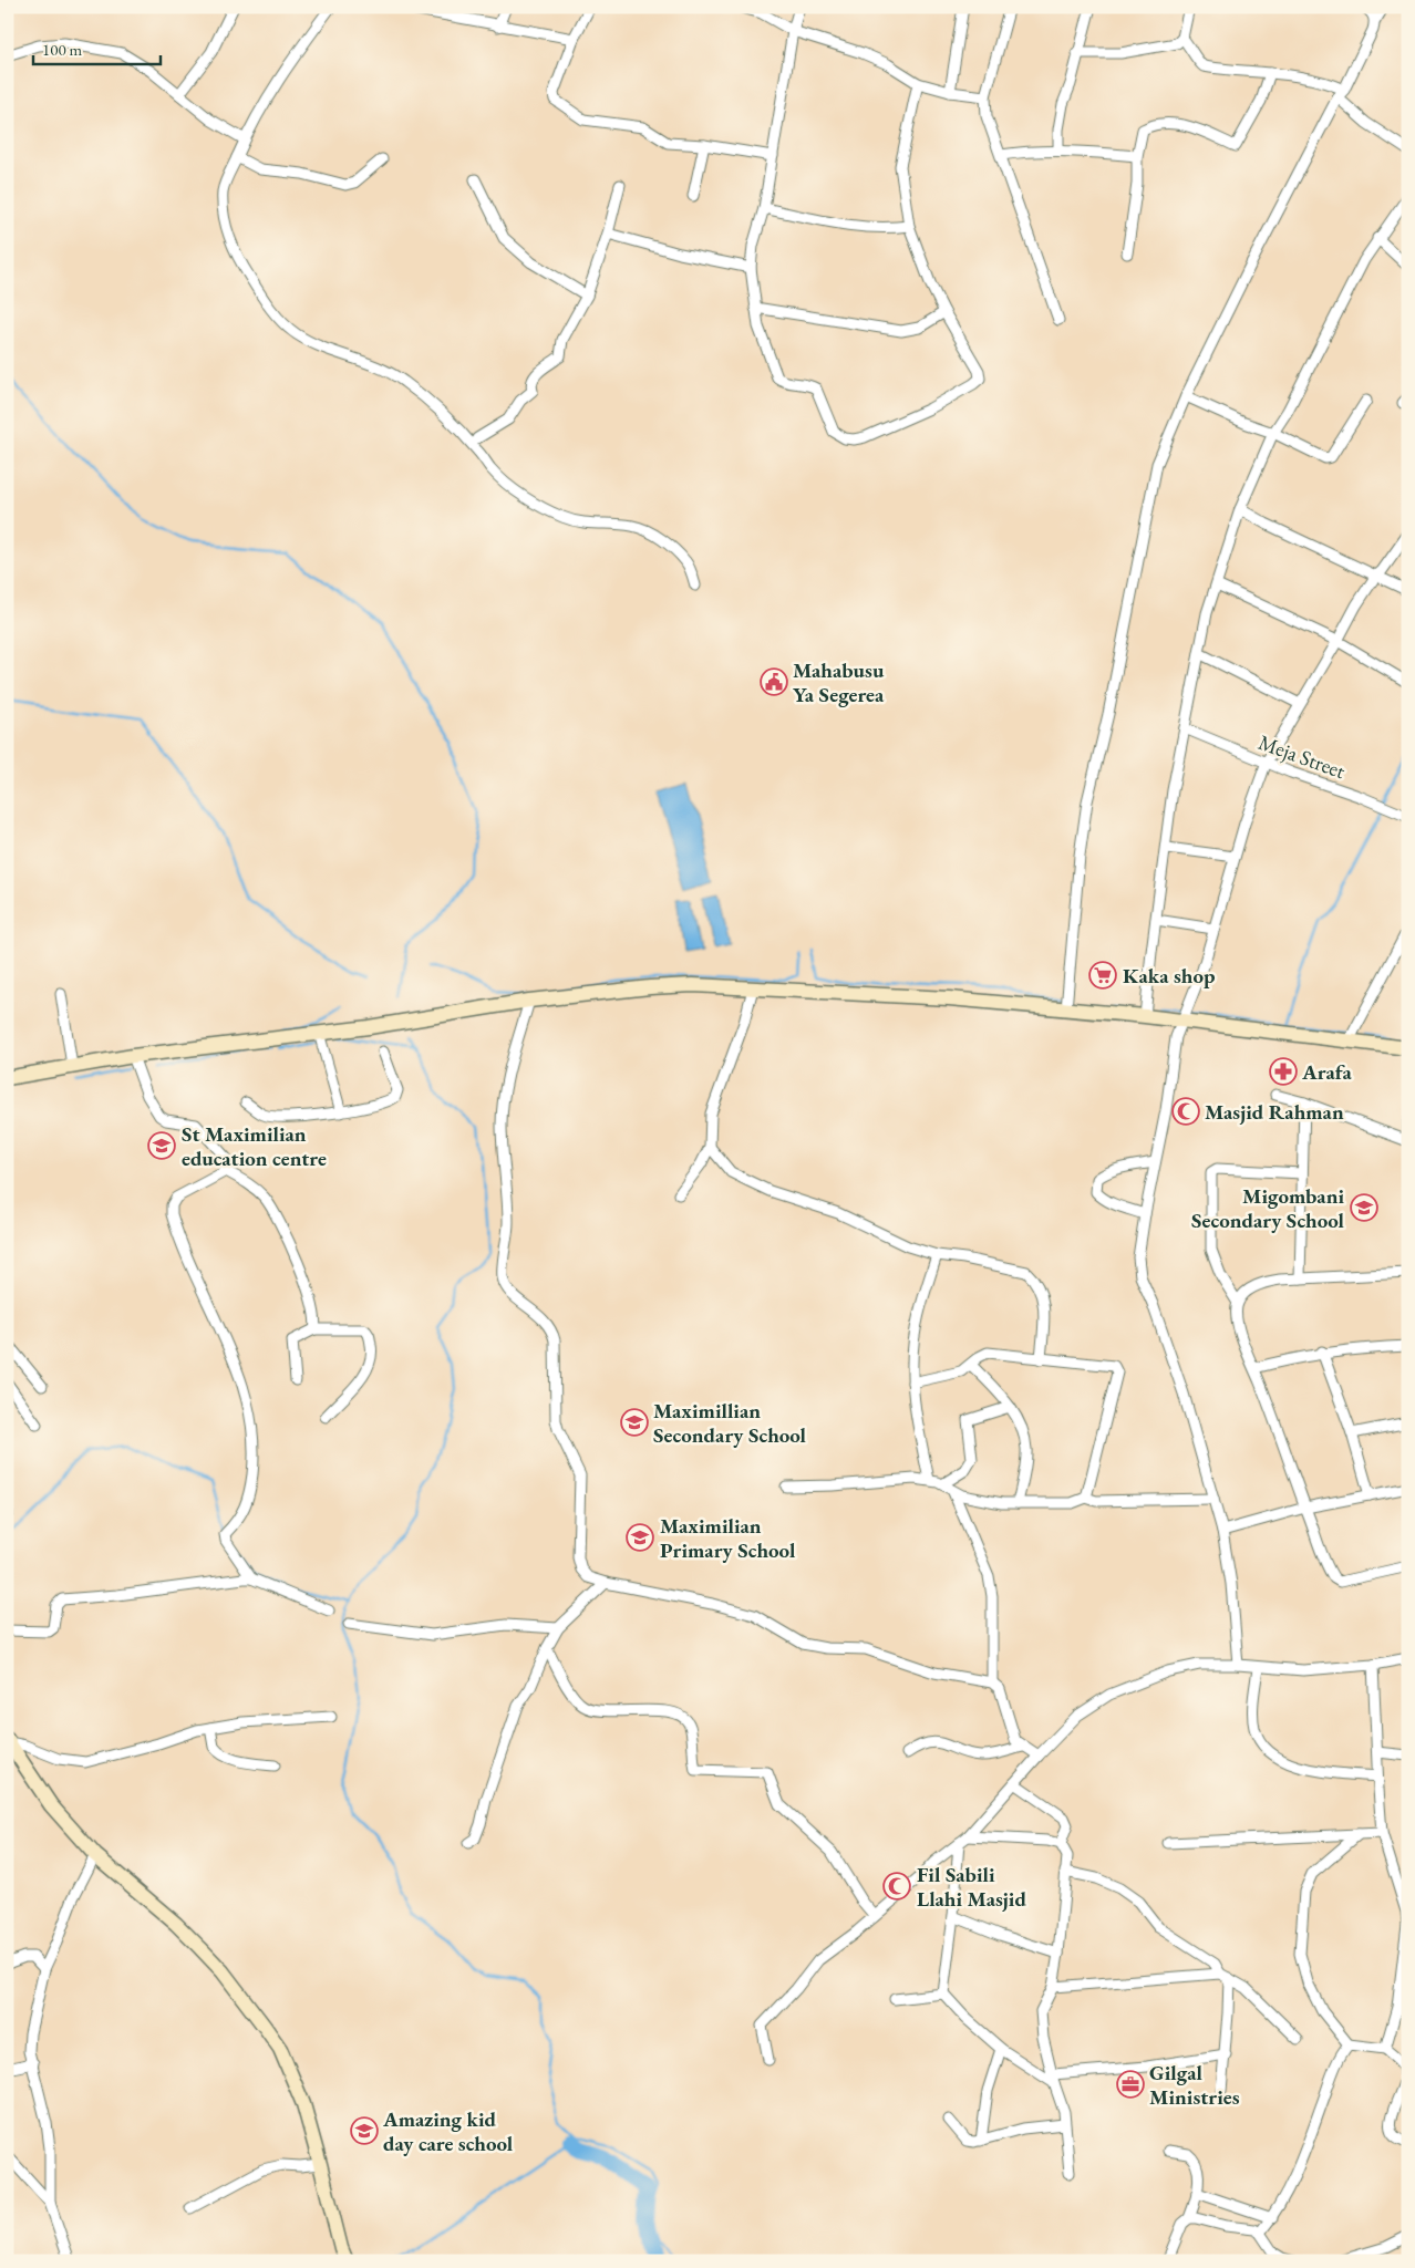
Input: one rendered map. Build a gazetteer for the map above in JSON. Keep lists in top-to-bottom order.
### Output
{
  "streets": {
    "street": ["Meja Street"]
  },
  "places": {
    "public building": ["Mahabusu Ya Segerea"],
    "supermarket": ["Kaka shop"],
    "pharmacy": ["Arafa"],
    "mosque": ["Masjid Rahman", "Fil Sabili Llahi Masjid"],
    "school or university": [
      "St Maximilian education centre",
      "Migombani Secondary School",
      "Maximillian Secondary School",
      "Maximilian Primary School",
      "Amazing kid day care school"
    ],
    "office": ["Gilgal Ministries"]
  },
  "scale_bar": "100 m"
}
